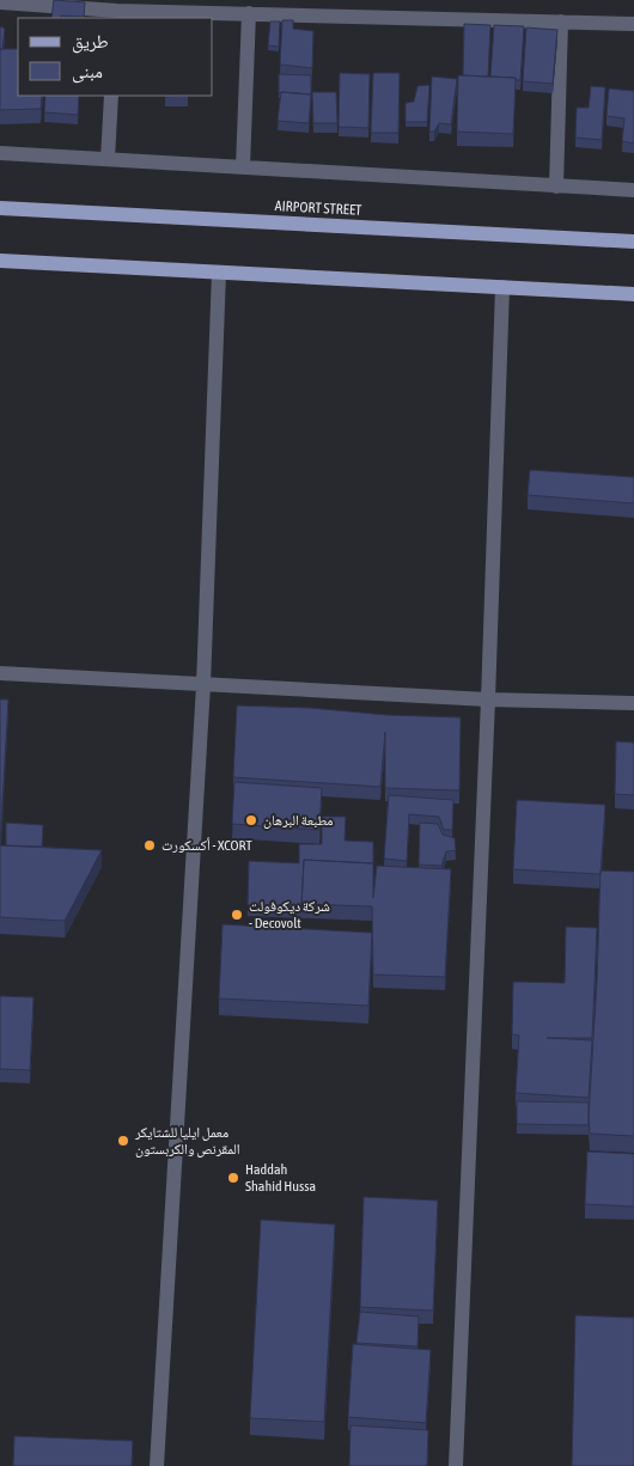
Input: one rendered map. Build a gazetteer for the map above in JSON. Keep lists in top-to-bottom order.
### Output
{
  "streets": {
    "main road": ["AIRPORT STREET"]
  },
  "places": [
    "مطبعة البرهان",
    "أكسكورت - XCORT",
    "شركة ديكوفولت - Decovolt",
    "معمل ايليا للشتايكر المقرنص والكربستون",
    "Haddah Shahid Hussa"
  ],
  "legend": ["طريق", "مبنى"]
}
